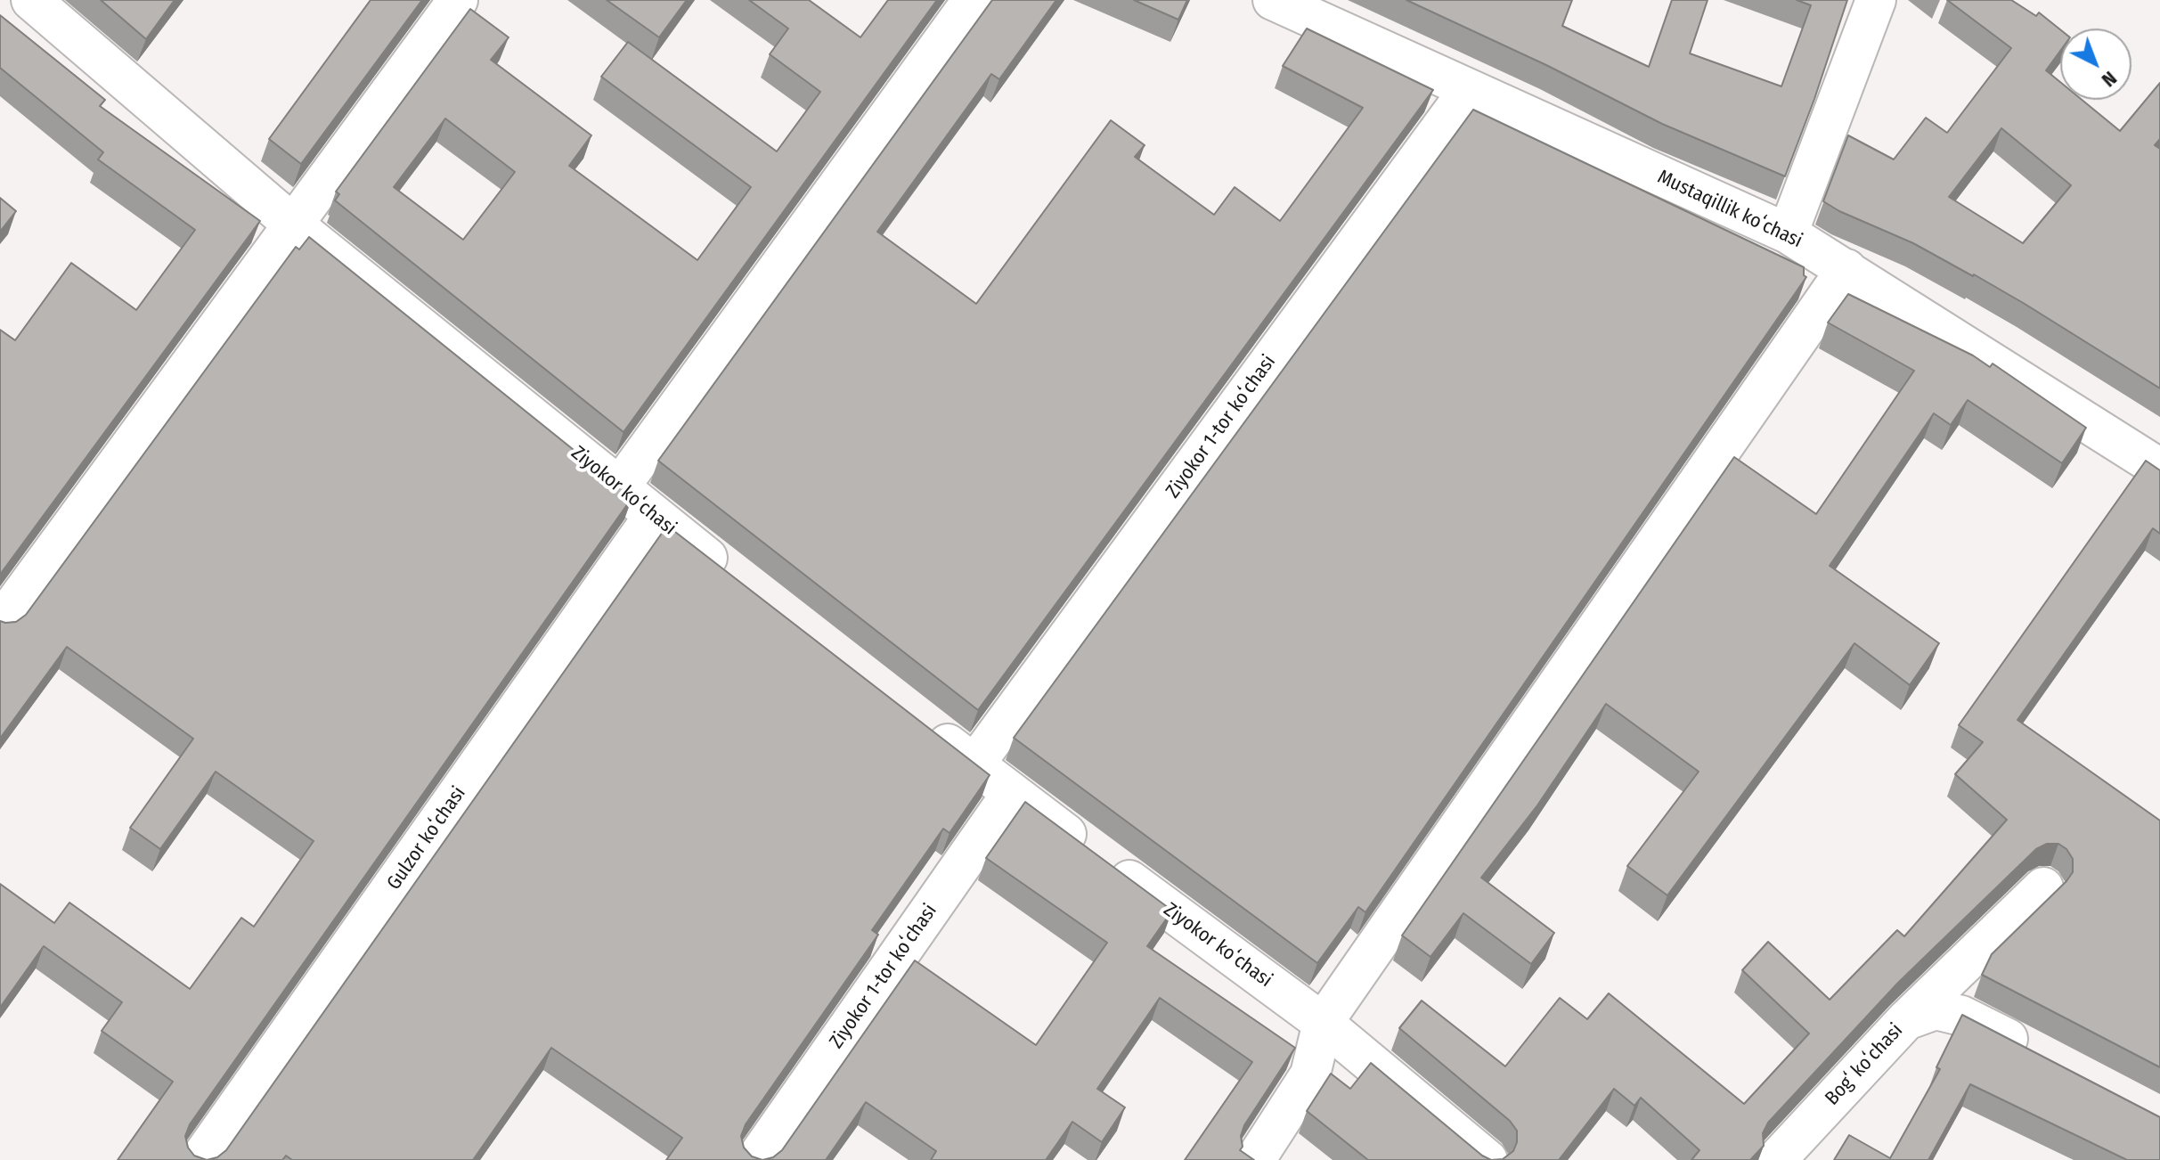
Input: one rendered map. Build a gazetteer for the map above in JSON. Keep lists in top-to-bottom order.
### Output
{
  "streets": {
    "street": [
      "Mustaqillik koʻchasi",
      "Ziyokor 1-tor koʻchasi",
      "Ziyokor koʻchasi",
      "Gulzor koʻchasi",
      "Bogʻ koʻchasi"
    ]
  },
  "crossings": [
    ["Mustaqillik koʻchasi", "Ziyokor 1-tor koʻchasi"],
    ["Ziyokor 1-tor koʻchasi", "Ziyokor koʻchasi"],
    ["Ziyokor koʻchasi", "Gulzor koʻchasi"]
  ],
  "north": "bottom right"
}
